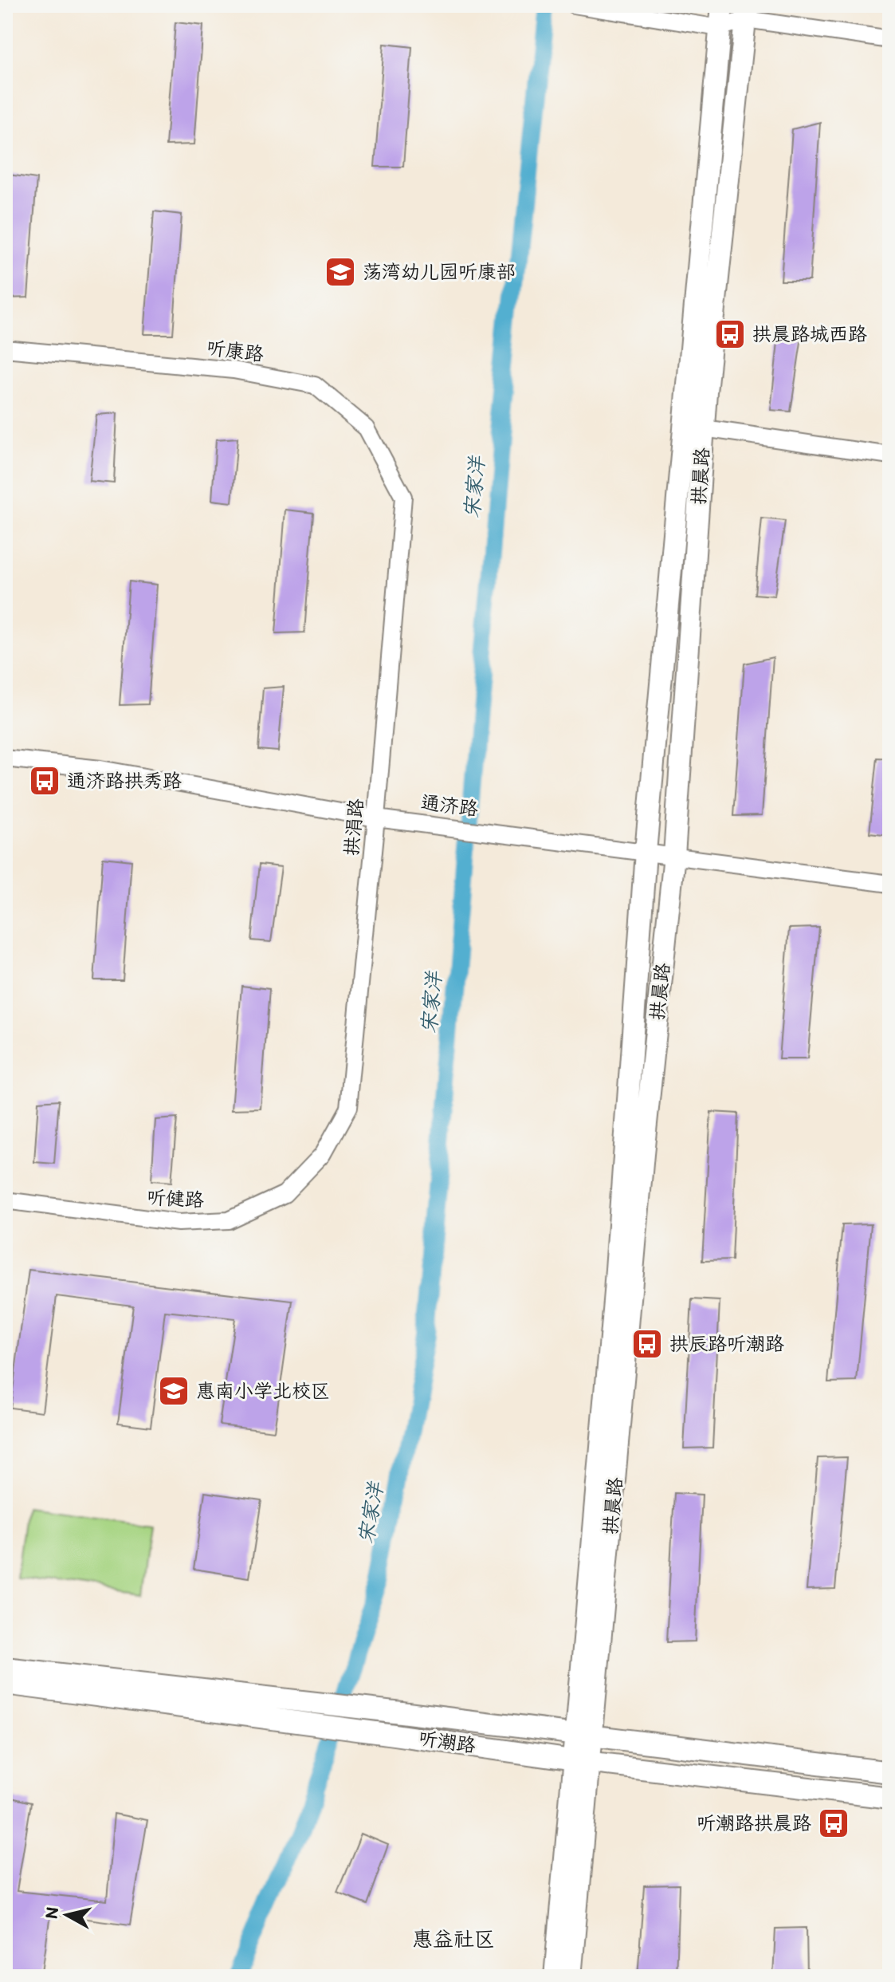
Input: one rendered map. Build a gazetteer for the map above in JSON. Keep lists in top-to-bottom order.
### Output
{
  "streets": {
    "main road": ["拱晨路", "听潮路"],
    "street": [
      "听康路",
      "通济路",
      "拱涓路",
      "听健路"
    ]
  },
  "crossings": [
    ["听康路", "拱涓路"],
    ["拱晨路", "通济路"],
    ["拱晨路", "听潮路"],
    ["通济路", "拱涓路"],
    ["拱涓路", "听健路"]
  ],
  "districts": ["惠益社区"],
  "water": ["宋家洋"],
  "places": {
    "school or university": ["荡湾幼儿园听康部", "惠南小学北校区"],
    "bus stop": [
      "拱晨路城西路",
      "通济路拱秀路",
      "拱辰路听潮路",
      "听潮路拱晨路"
    ]
  },
  "north": "left"
}
